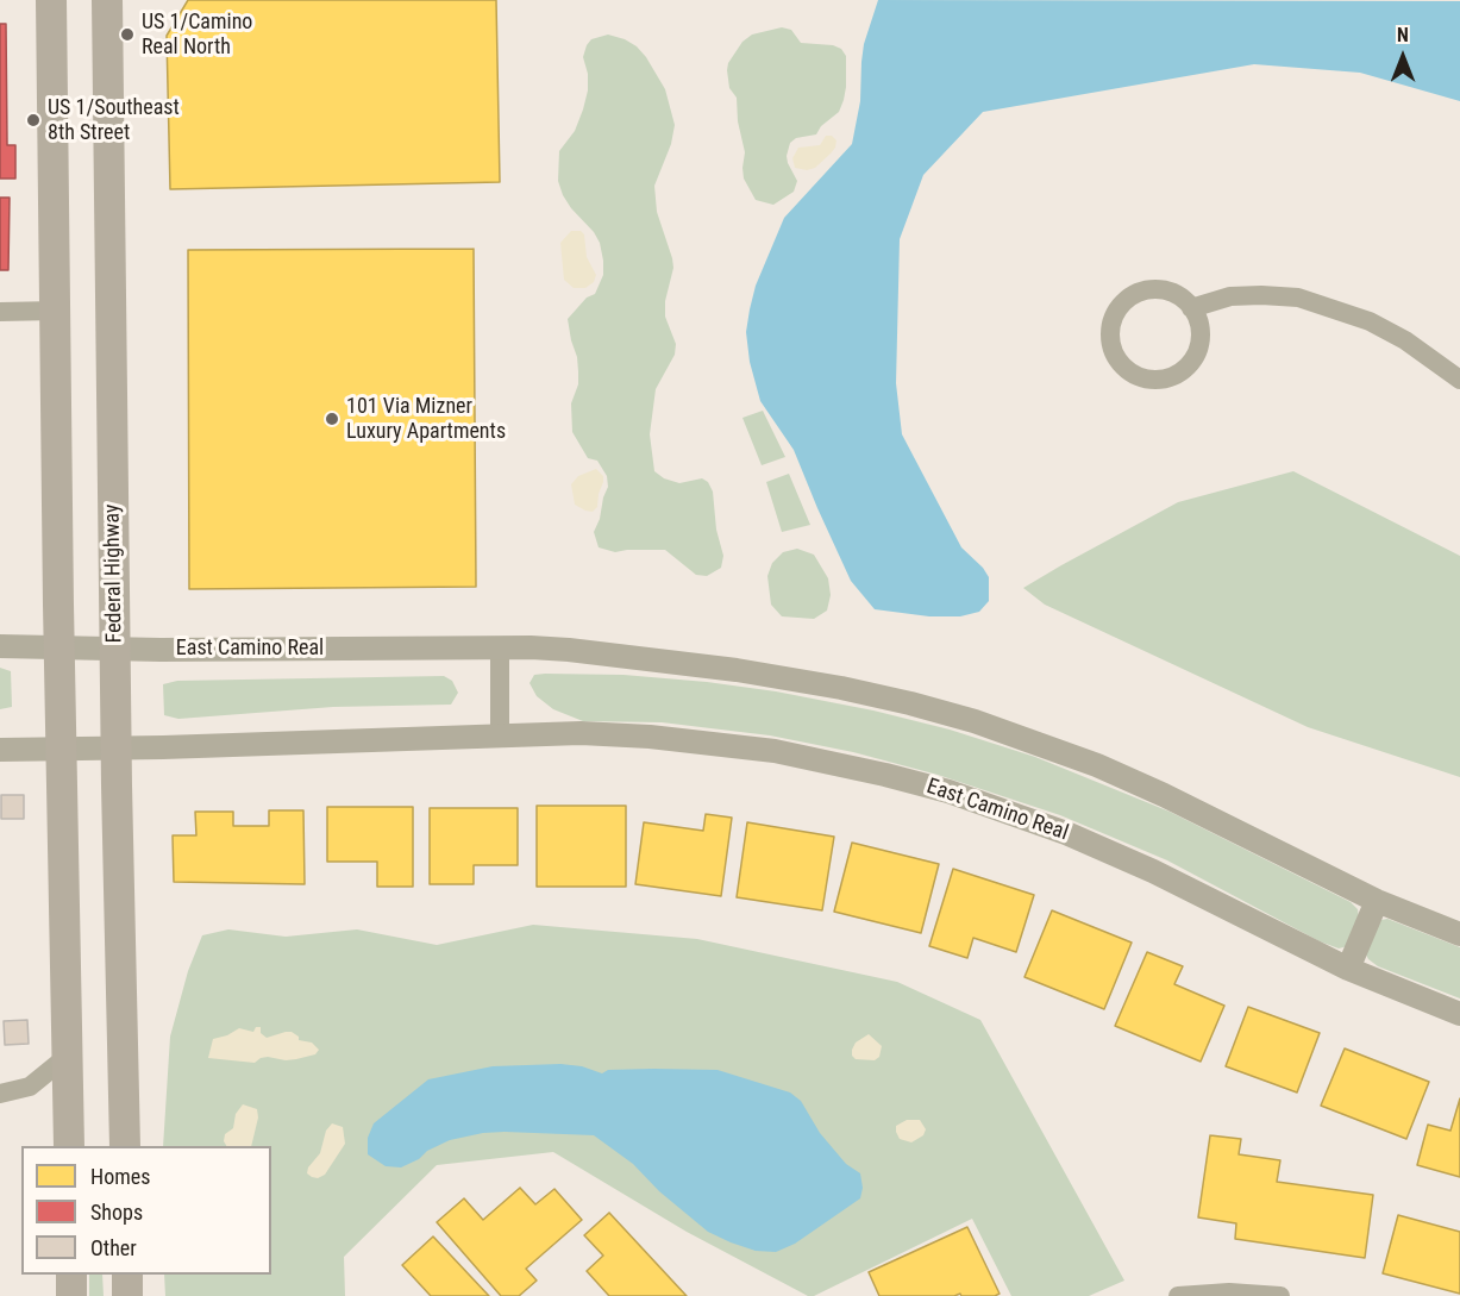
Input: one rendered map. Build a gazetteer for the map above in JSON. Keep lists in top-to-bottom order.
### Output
{
  "streets": {
    "main road": ["Federal Highway"],
    "street": ["East Camino Real"]
  },
  "crossings": [
    ["Federal Highway", "East Camino Real"]
  ],
  "places": ["US 1/Camino Real North", "US 1/Southeast 8th Street", "101 Via Mizner Luxury Apartments"],
  "legend": ["Homes", "Shops", "Other"],
  "north": "top"
}
